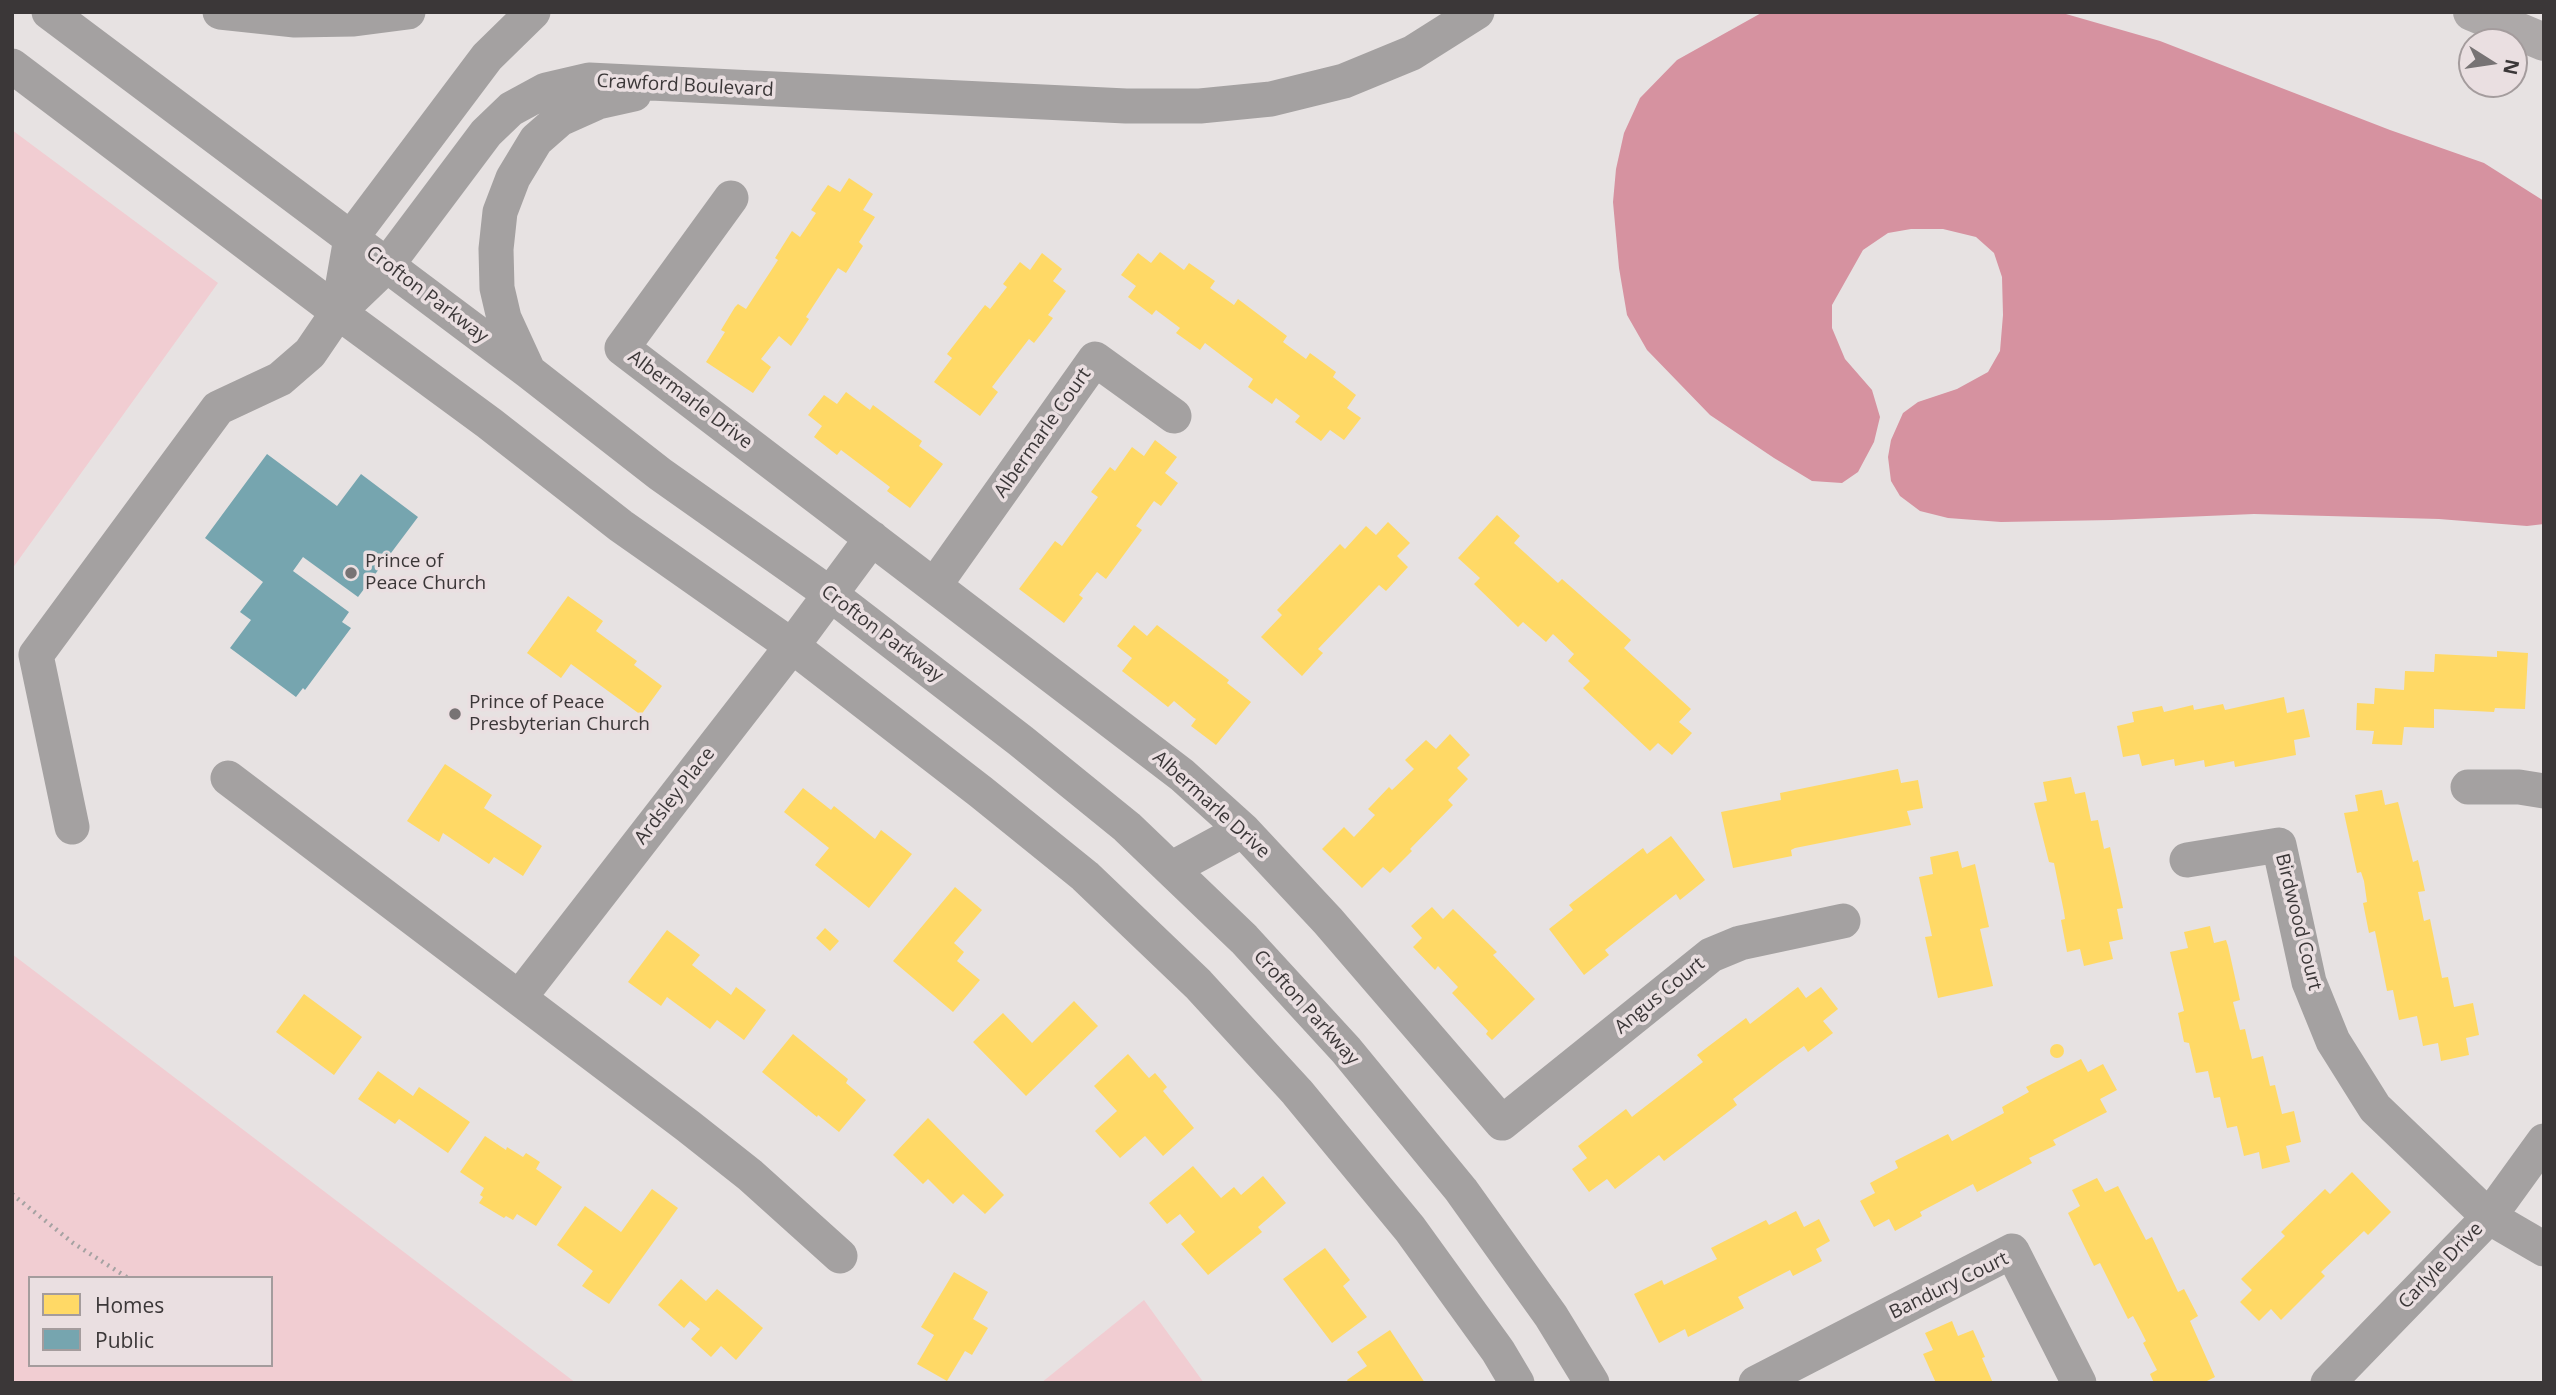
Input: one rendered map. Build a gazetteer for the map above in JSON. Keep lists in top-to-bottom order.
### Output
{
  "streets": {
    "street": [
      "Crawford Boulevard",
      "Crofton Parkway",
      "Albermarle Drive",
      "Albermarle Court",
      "Ardsley Place",
      "Birdwood Court",
      "Angus Court",
      "Carlyle Drive",
      "Bandury Court"
    ]
  },
  "crossings": [
    ["Crawford Boulevard", "Crofton Parkway"],
    ["Crofton Parkway", "Ardsley Place"],
    ["Albermarle Drive", "Albermarle Court"],
    ["Albermarle Drive", "Angus Court"],
    ["Birdwood Court", "Carlyle Drive"]
  ],
  "places": ["Prince of Peace Church", "Prince of Peace Presbyterian Church"],
  "legend": ["Homes", "Public"],
  "north": "right"
}
